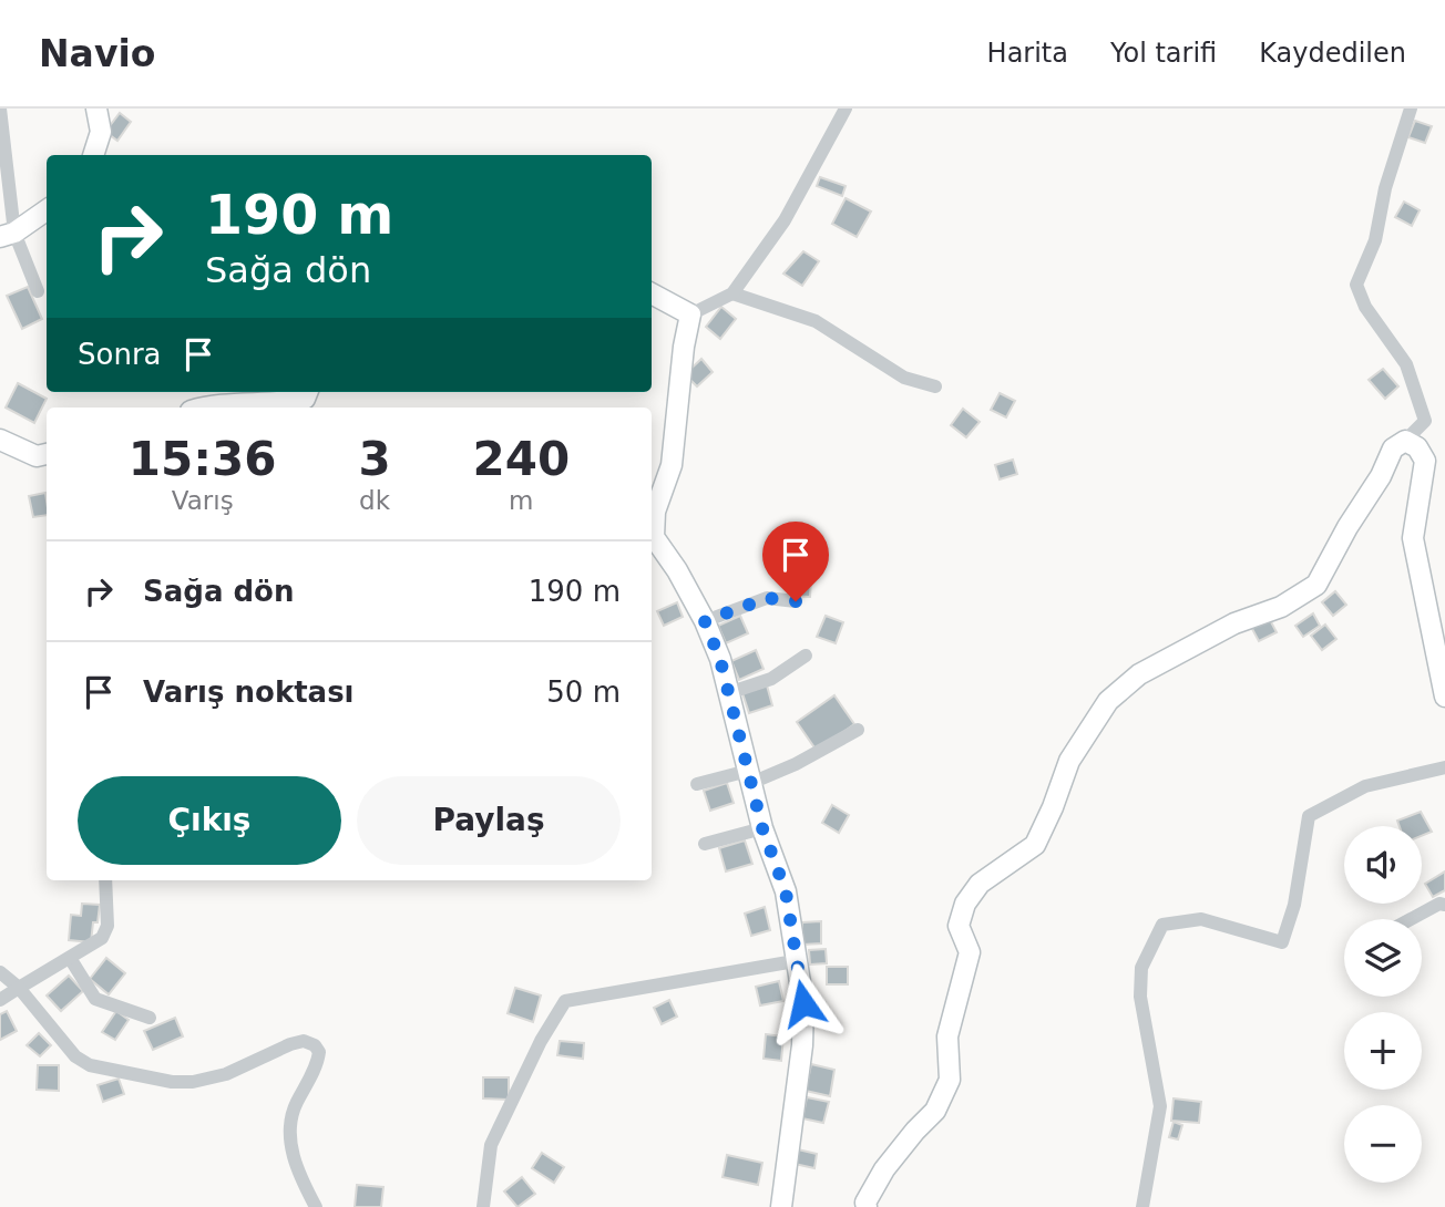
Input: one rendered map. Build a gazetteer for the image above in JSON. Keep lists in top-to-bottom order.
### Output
{
  "page": {
    "header": "Navio",
    "nav": ["Harita", "Yol tarifi", "Kaydedilen"],
    "turn": ["190 m", "Sağa dön"],
    "then": "Sonra",
    "eta": [
      "15:36",
      "Varış",
      "3",
      "dk",
      "240",
      "m"
    ],
    "list": [
      {
        "name": "Sağa dön",
        "value": "190 m"
      },
      {
        "name": "Varış noktası",
        "value": "50 m"
      }
    ],
    "buttons": ["Çıkış", "Paylaş"],
    "map_buttons": ["+", "−"]
  }
}
